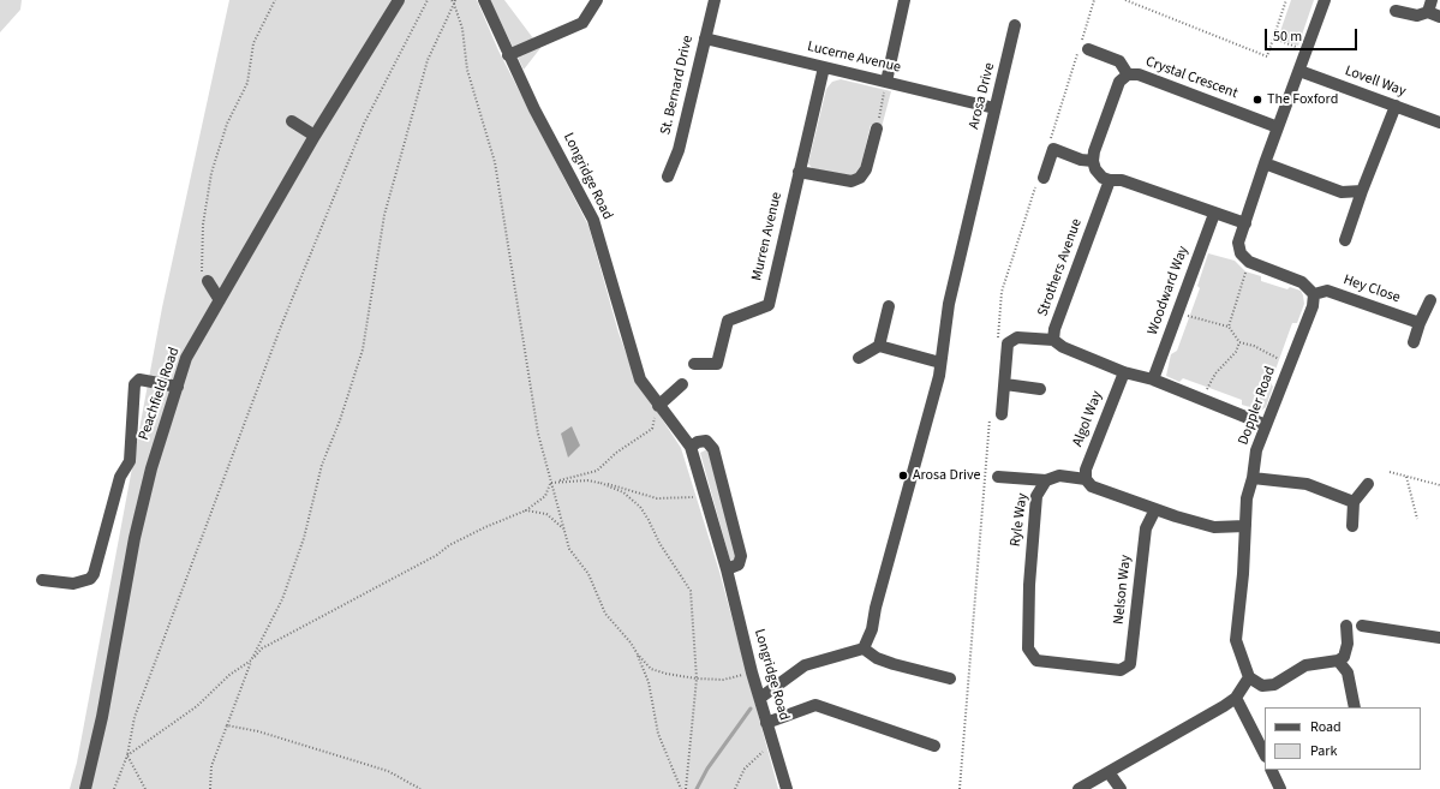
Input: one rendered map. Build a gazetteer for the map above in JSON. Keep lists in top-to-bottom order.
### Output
{
  "streets": {
    "street": [
      "Lucerne Avenue",
      "Crystal Crescent",
      "Lovell Way",
      "St. Bernard Drive",
      "Arosa Drive",
      "Longridge Road",
      "Murren Avenue",
      "Strothers Avenue",
      "Hey Close",
      "Woodward Way",
      "Peachfield Road",
      "Doppler Road",
      "Algol Way",
      "Ryle Way",
      "Nelson Way"
    ]
  },
  "crossings": [
    ["Lucerne Avenue", "St. Bernard Drive"],
    ["Lucerne Avenue", "Arosa Drive"],
    ["Lucerne Avenue", "Murren Avenue"],
    ["Strothers Avenue", "Woodward Way"],
    ["Strothers Avenue", "Doppler Road"],
    ["Strothers Avenue", "Algol Way"],
    ["Hey Close", "Doppler Road"],
    ["Doppler Road", "Ryle Way"],
    ["Algol Way", "Ryle Way"],
    ["Ryle Way", "Nelson Way"]
  ],
  "places": ["The Foxford", "Arosa Drive"],
  "legend": ["Road", "Park"],
  "scale_bar": "50 m"
}
